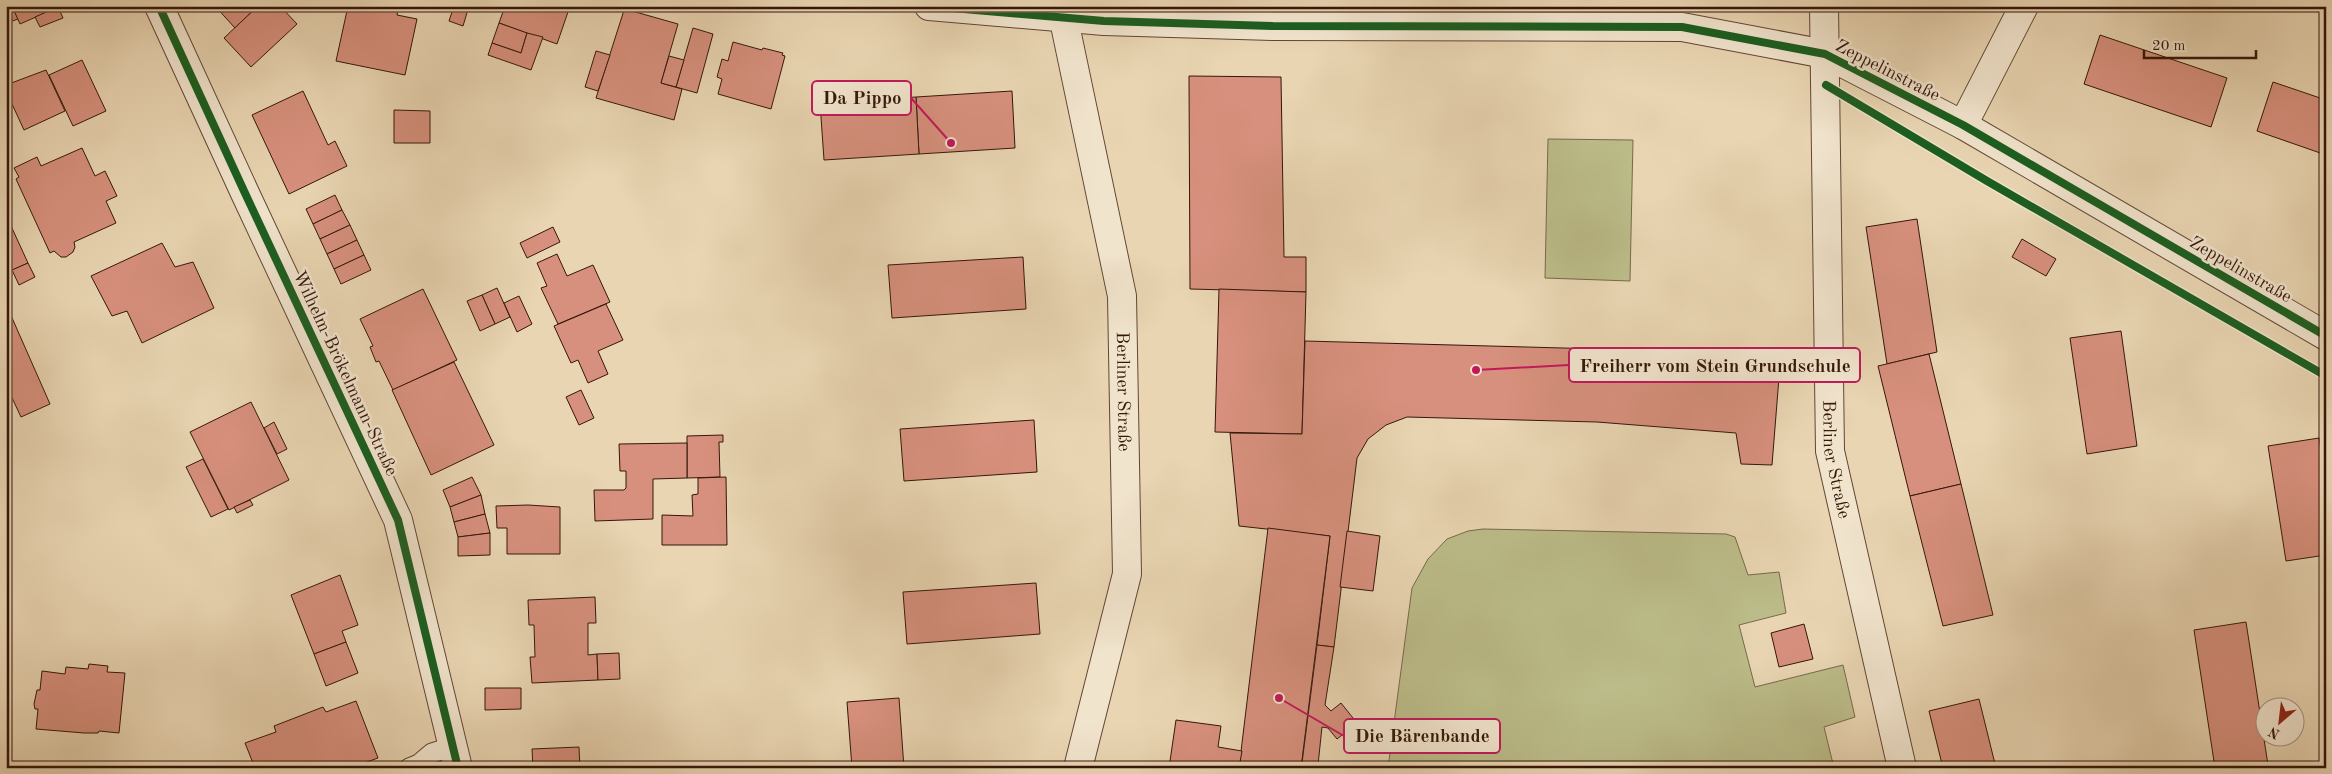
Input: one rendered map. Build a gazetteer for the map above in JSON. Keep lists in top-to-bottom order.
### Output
{
  "streets": {
    "street": ["Zeppelinstraße", "Wilhelm-Brökelmann-Straße", "Berliner Straße"]
  },
  "crossings": [
    ["Zeppelinstraße", "Berliner Straße"]
  ],
  "places": ["Da Pippo", "Freiherr vom Stein Grundschule", "Die Bärenbande"],
  "scale_bar": "20 m",
  "north": "bottom left"
}
